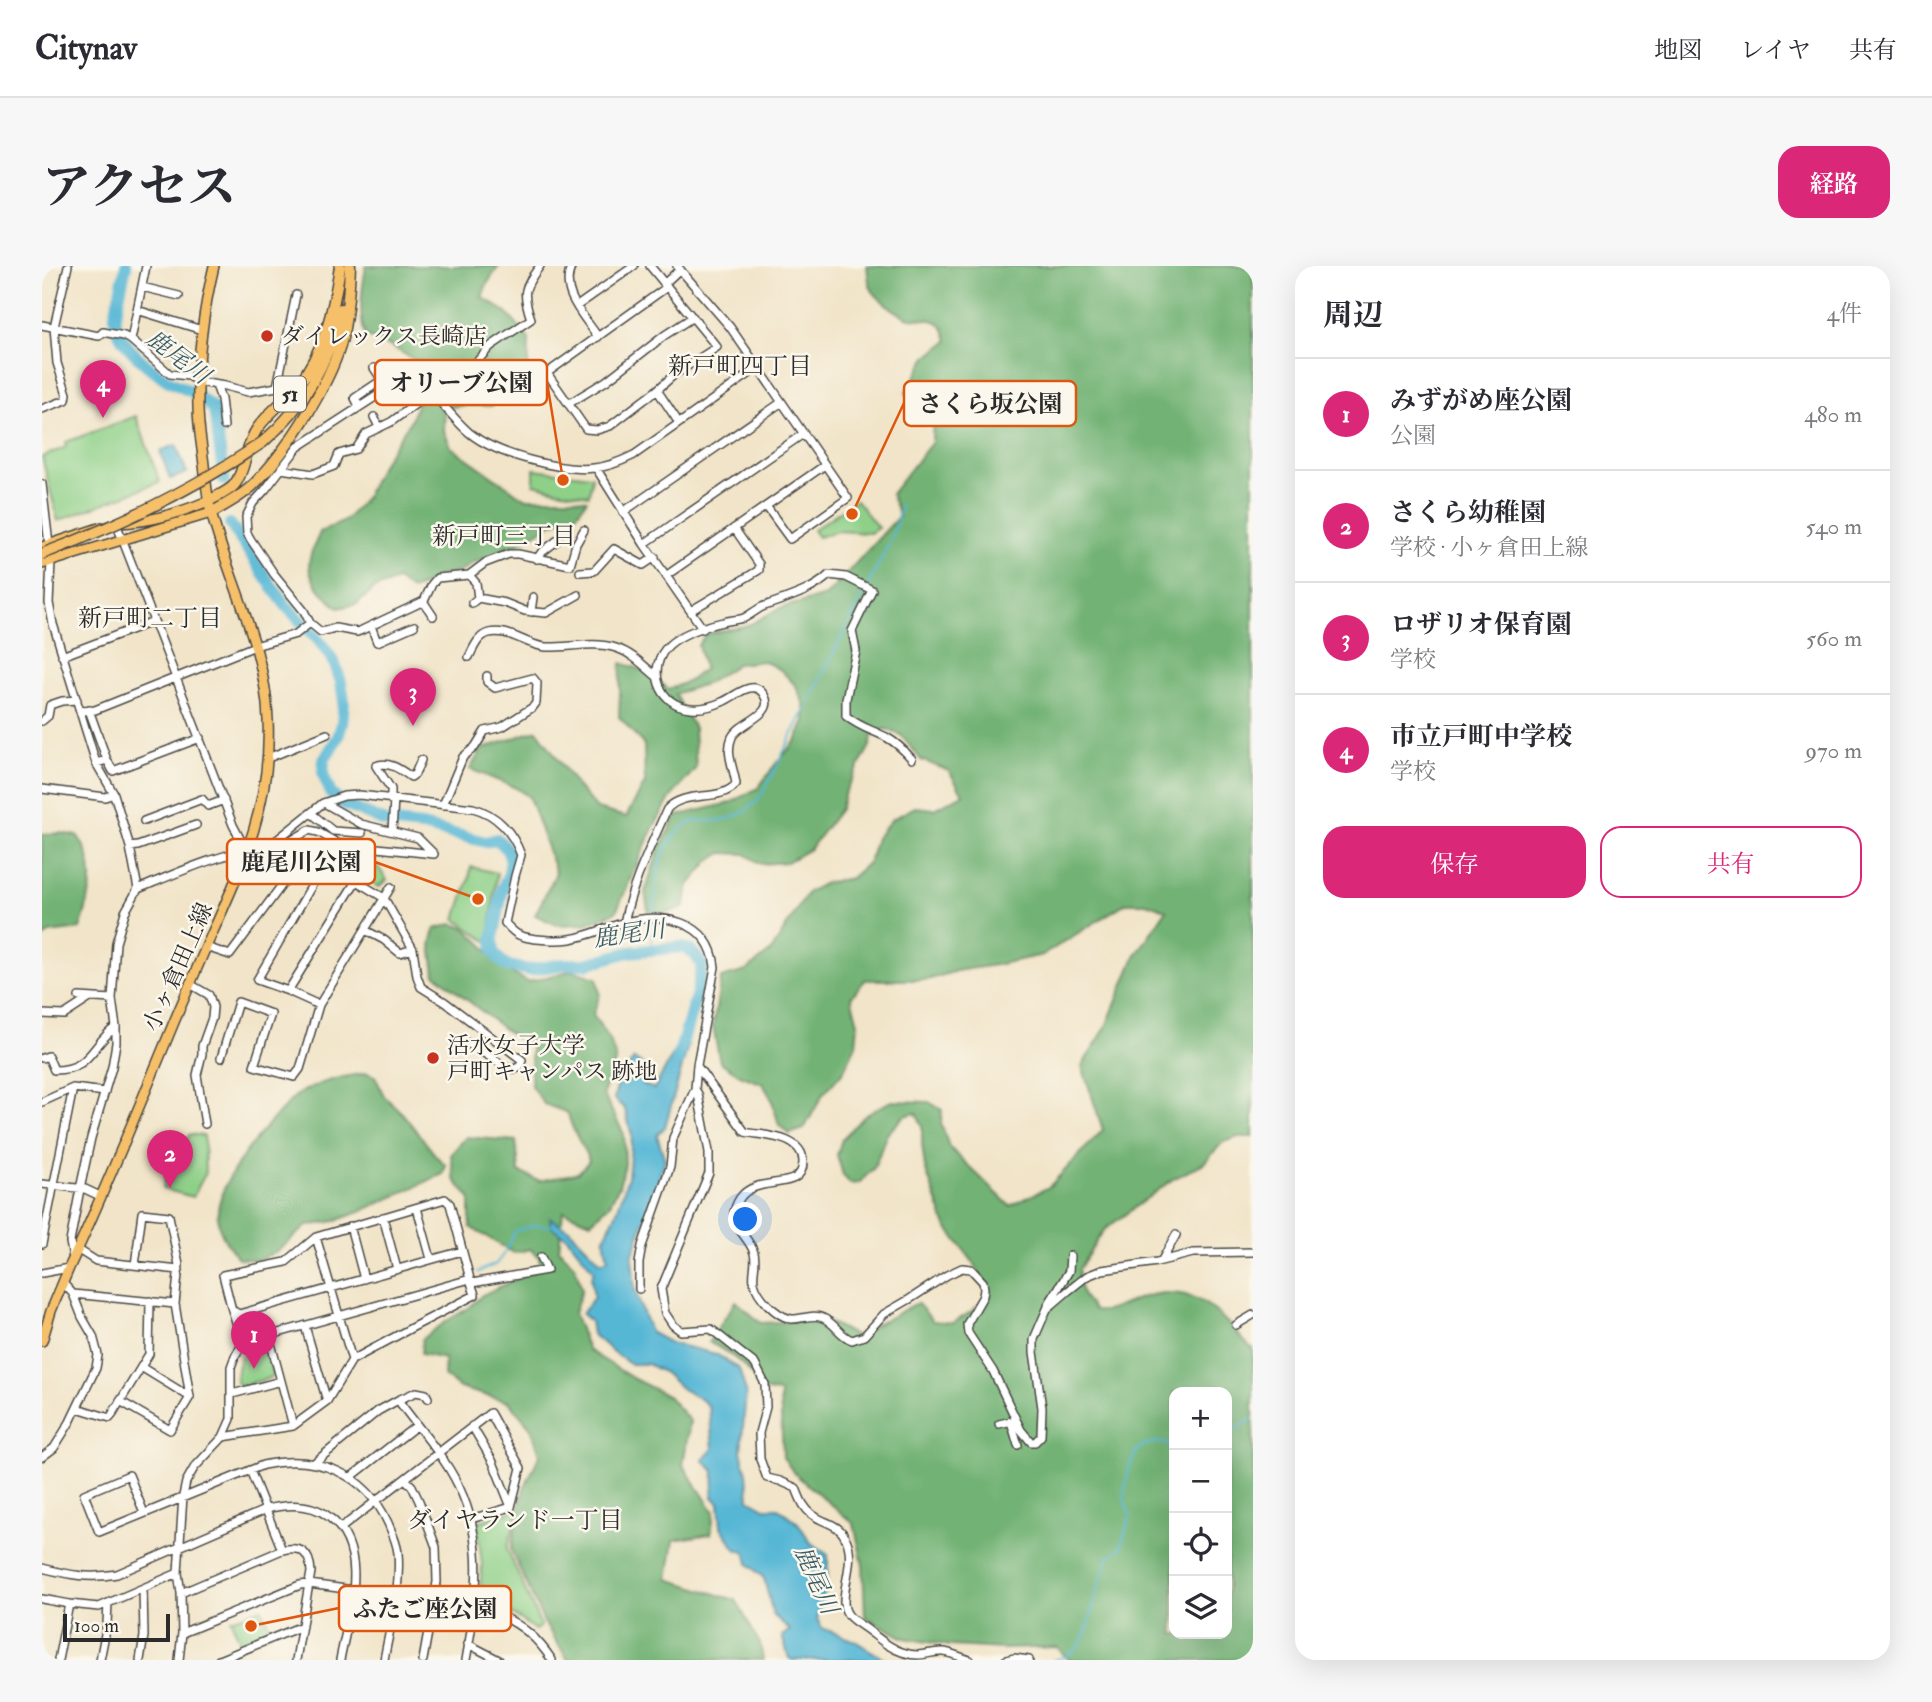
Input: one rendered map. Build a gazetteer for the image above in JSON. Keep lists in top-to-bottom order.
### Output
{
  "streets": {
    "highway": ["51"],
    "main road": ["小ヶ倉田上線"]
  },
  "crossings": [
    ["51", "小ヶ倉田上線"]
  ],
  "districts": [
    "新戸町四丁目",
    "新戸町三丁目",
    "新戸町二丁目",
    "ダイヤランド一丁目"
  ],
  "water": ["鹿尾川"],
  "places": [
    "ダイレックス長崎店",
    "オリーブ公園",
    "さくら坂公園",
    "鹿尾川公園",
    "活水女子大学 戸町キャンパス 跡地",
    "ふたご座公園"
  ],
  "scale_bar": "100 m",
  "page": {
    "header": "Citynav",
    "nav": ["地図", "レイヤ", "共有"],
    "buttons": [
      "経路",
      ["保存", "共有"]
    ],
    "title": "アクセス",
    "heading": ["周辺", "4件"],
    "list": [
      {
        "mark": "1",
        "name": "みずがめ座公園",
        "note": "公園",
        "value": "480 m"
      },
      {
        "mark": "2",
        "name": "さくら幼稚園",
        "note": "学校 · 小ヶ倉田上線",
        "value": "540 m"
      },
      {
        "mark": "3",
        "name": "ロザリオ保育園",
        "note": "学校",
        "value": "560 m"
      },
      {
        "mark": "4",
        "name": "市立戸町中学校",
        "note": "学校",
        "value": "970 m"
      }
    ],
    "pins": [
      "4",
      "3",
      "2",
      "1"
    ],
    "map_buttons": ["+", "−"],
    "scale": "100 m"
  }
}
